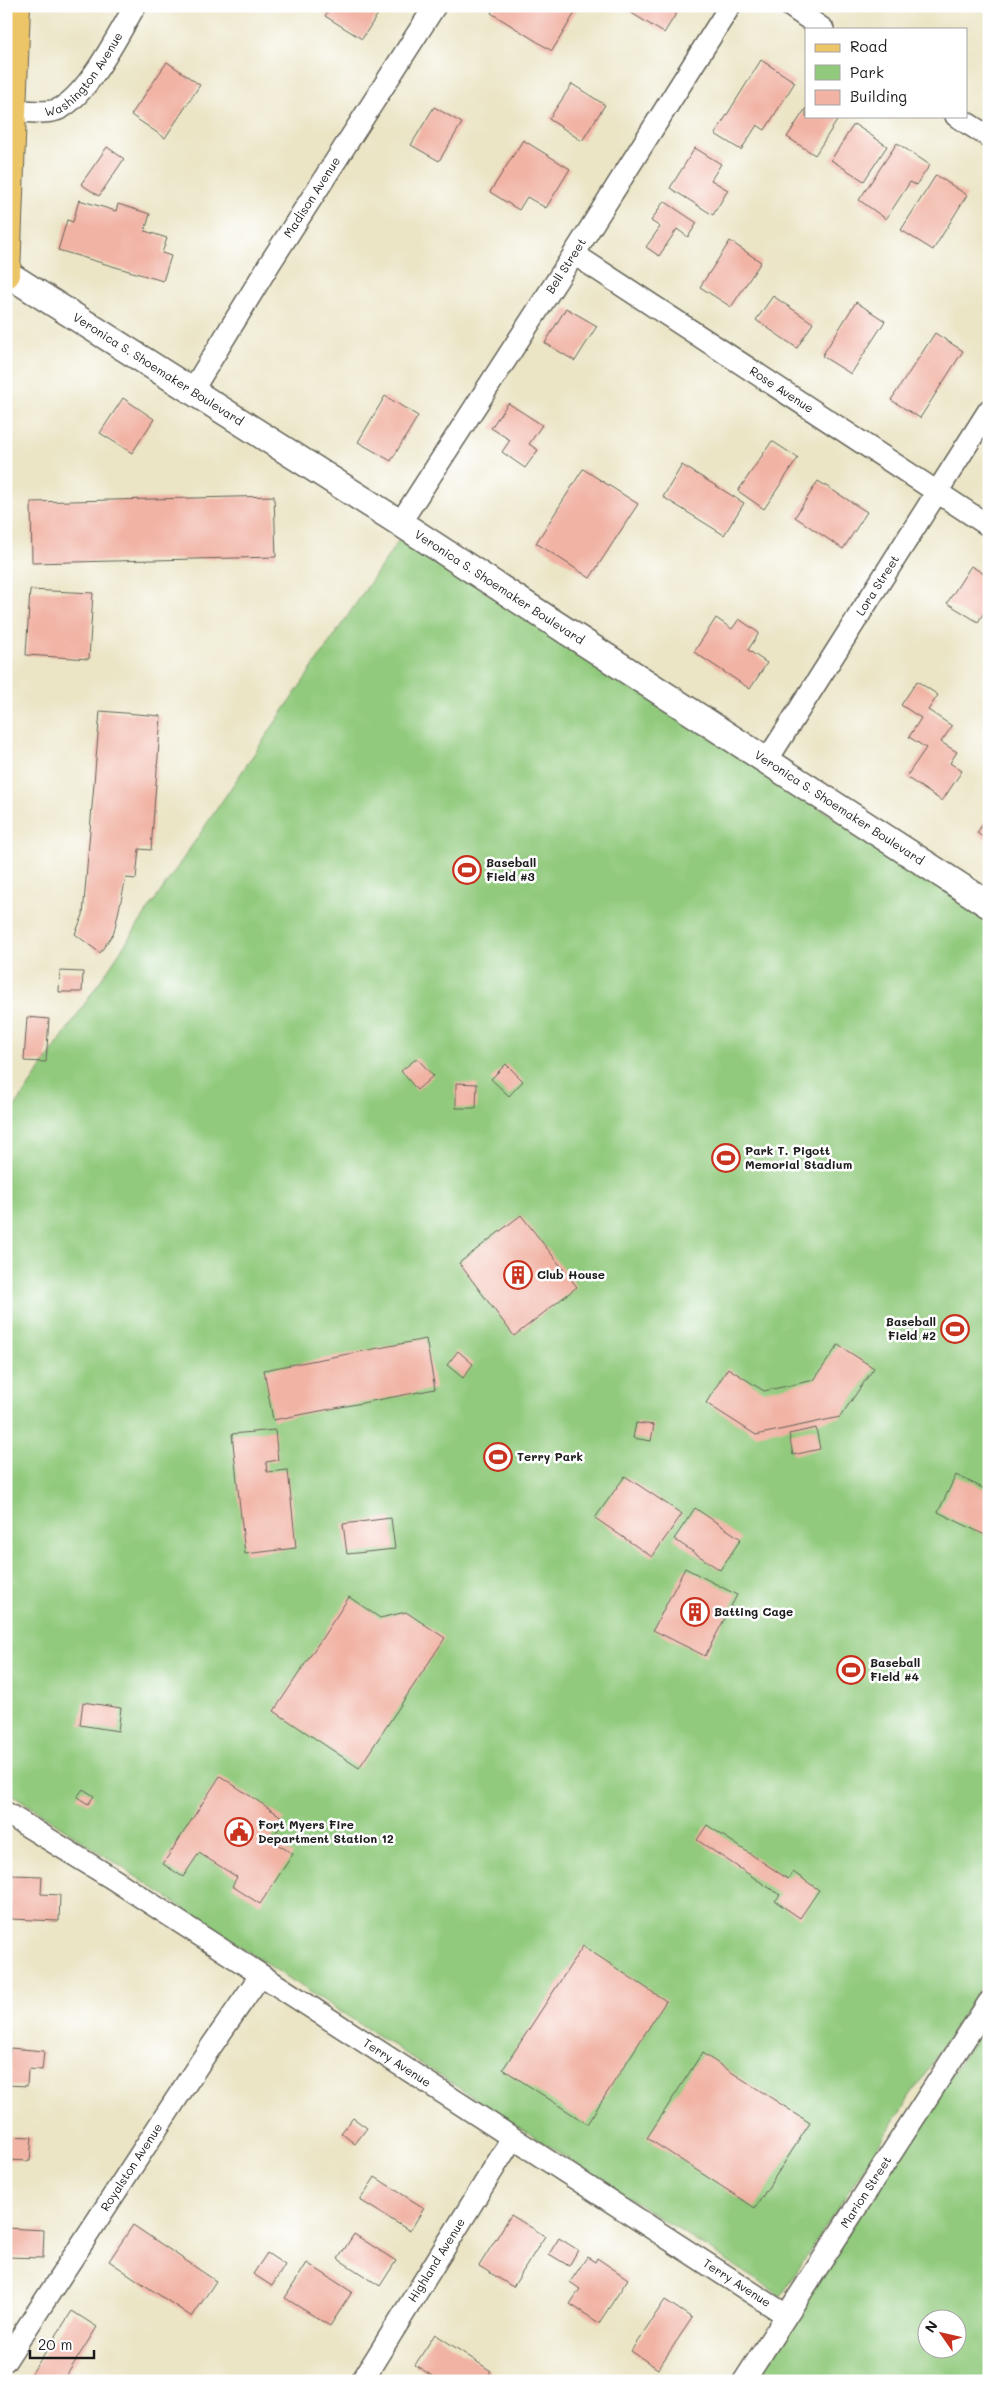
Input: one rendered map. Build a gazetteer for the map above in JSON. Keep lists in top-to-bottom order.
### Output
{
  "streets": {
    "street": [
      "Washington Avenue",
      "Madison Avenue",
      "Bell Street",
      "Veronica S. Shoemaker Boulevard",
      "Rose Avenue",
      "Lora Street",
      "Terry Avenue",
      "Royalston Avenue",
      "Marion Street",
      "Highland Avenue"
    ]
  },
  "crossings": [
    ["Madison Avenue", "Veronica S. Shoemaker Boulevard"],
    ["Bell Street", "Veronica S. Shoemaker Boulevard"],
    ["Bell Street", "Rose Avenue"],
    ["Veronica S. Shoemaker Boulevard", "Lora Street"],
    ["Rose Avenue", "Lora Street"],
    ["Terry Avenue", "Royalston Avenue"],
    ["Terry Avenue", "Marion Street"],
    ["Terry Avenue", "Highland Avenue"]
  ],
  "places": {
    "sports": [
      "Baseball Field #3",
      "Park T. Pigott Memorial Stadium",
      "Baseball Field #2",
      "Terry Park",
      "Baseball Field #4"
    ],
    "building": ["Club House", "Batting Cage"],
    "public building": ["Fort Myers Fire Department Station 12"]
  },
  "legend": ["Road", "Park", "Building"],
  "scale_bar": "20 m",
  "north": "top left"
}
